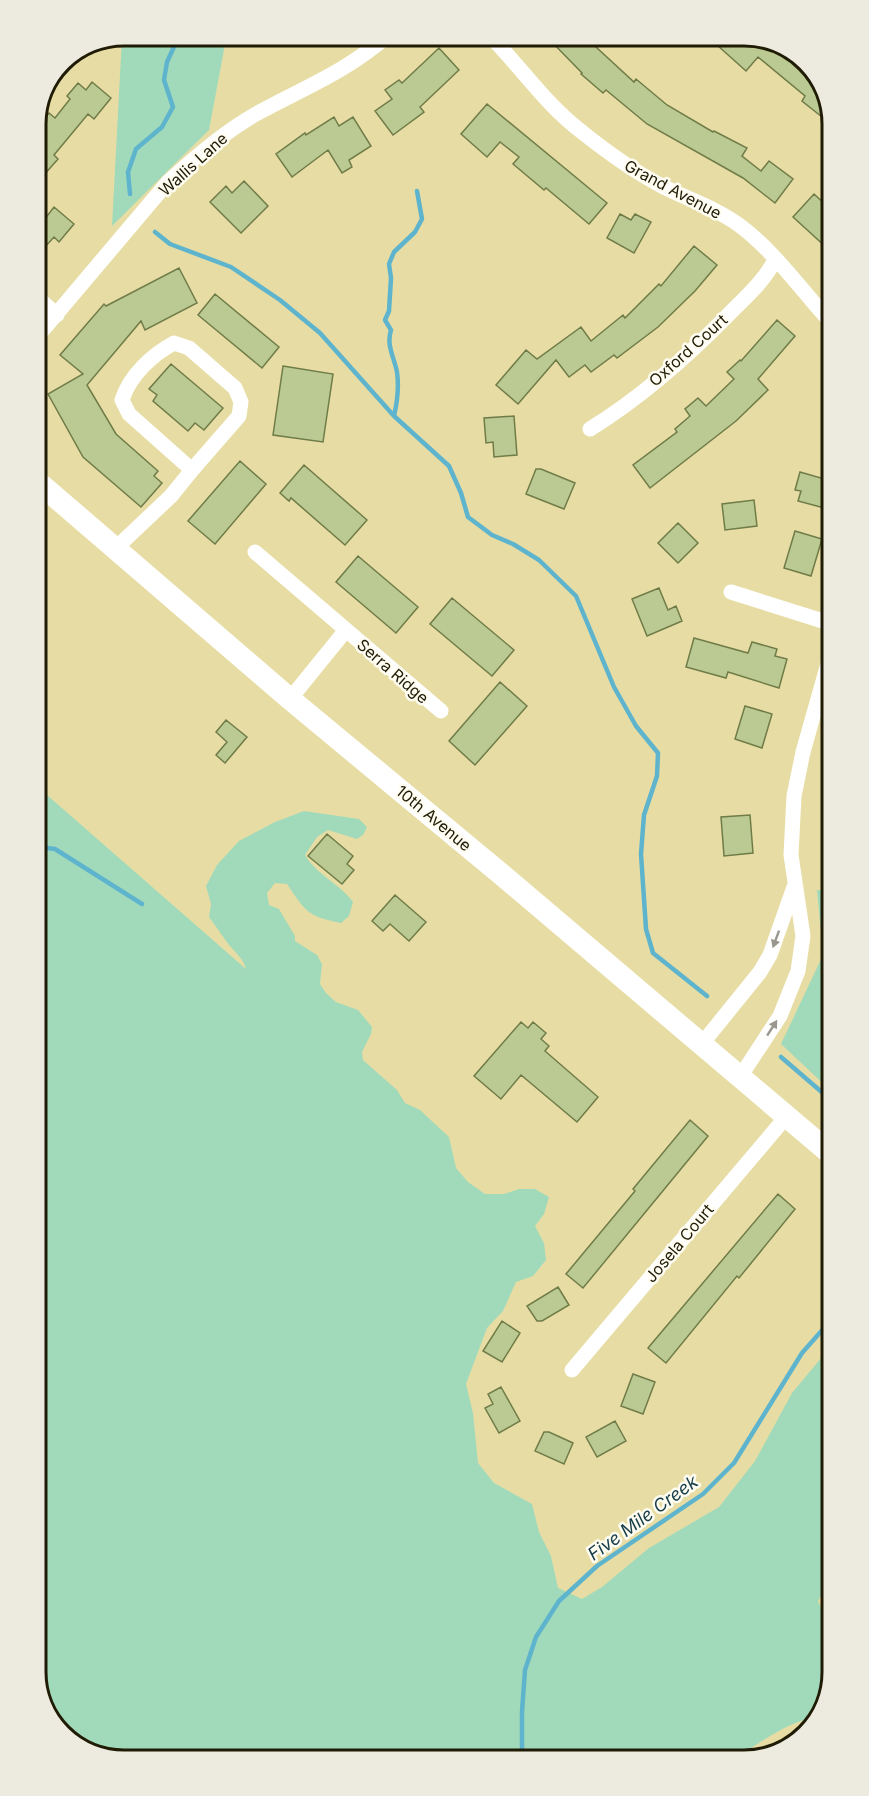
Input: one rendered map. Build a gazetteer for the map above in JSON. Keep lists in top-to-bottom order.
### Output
{
  "streets": {
    "street": [
      "Wallis Lane",
      "Grand Avenue",
      "Oxford Court",
      "Serra Ridge",
      "10th Avenue",
      "Josela Court"
    ]
  },
  "crossings": [
    ["Grand Avenue", "Oxford Court"],
    ["Serra Ridge", "10th Avenue"],
    ["10th Avenue", "Josela Court"]
  ],
  "water": ["Five Mile Creek"]
}
